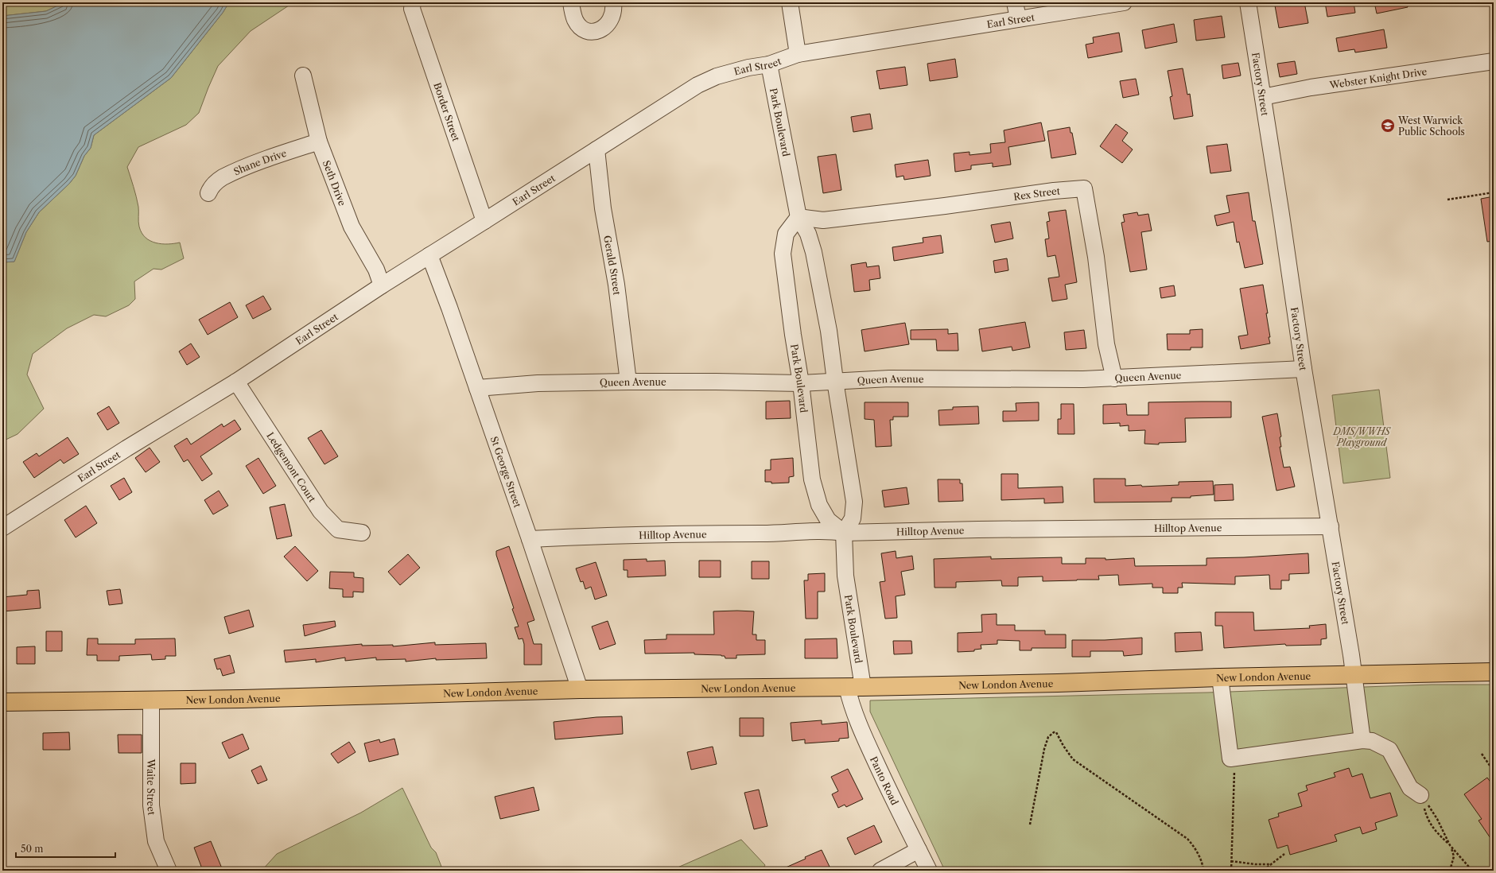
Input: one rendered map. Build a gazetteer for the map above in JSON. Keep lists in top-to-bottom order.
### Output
{
  "streets": {
    "main road": ["New London Avenue"],
    "street": [
      "Earl Street",
      "Webster Knight Drive",
      "Factory Street",
      "Border Street",
      "Park Boulevard",
      "Shane Drive",
      "Seth Drive",
      "Rex Street",
      "Gerald Street",
      "Queen Avenue",
      "Ledgemont Court",
      "St George Street",
      "Hilltop Avenue",
      "Panto Road",
      "Waite Street"
    ]
  },
  "crossings": [
    ["Earl Street", "Border Street"],
    ["Earl Street", "Park Boulevard"],
    ["Earl Street", "Seth Drive"],
    ["Earl Street", "Gerald Street"],
    ["Earl Street", "Ledgemont Court"],
    ["Earl Street", "St George Street"],
    ["Webster Knight Drive", "Factory Street"],
    ["Factory Street", "Queen Avenue"],
    ["Factory Street", "Hilltop Avenue"],
    ["Factory Street", "New London Avenue"],
    ["Park Boulevard", "Rex Street"],
    ["Park Boulevard", "Queen Avenue"],
    ["Park Boulevard", "Hilltop Avenue"],
    ["Park Boulevard", "New London Avenue"],
    ["Park Boulevard", "Panto Road"],
    ["Shane Drive", "Seth Drive"],
    ["Rex Street", "Queen Avenue"],
    ["Gerald Street", "Queen Avenue"],
    ["Queen Avenue", "St George Street"],
    ["St George Street", "Hilltop Avenue"],
    ["St George Street", "New London Avenue"],
    ["New London Avenue", "Panto Road"],
    ["New London Avenue", "Waite Street"]
  ],
  "parks": ["DMS/WWHS Playground"],
  "places": {
    "school or university": ["West Warwick Public Schools"]
  },
  "scale_bar": "50 m"
}
